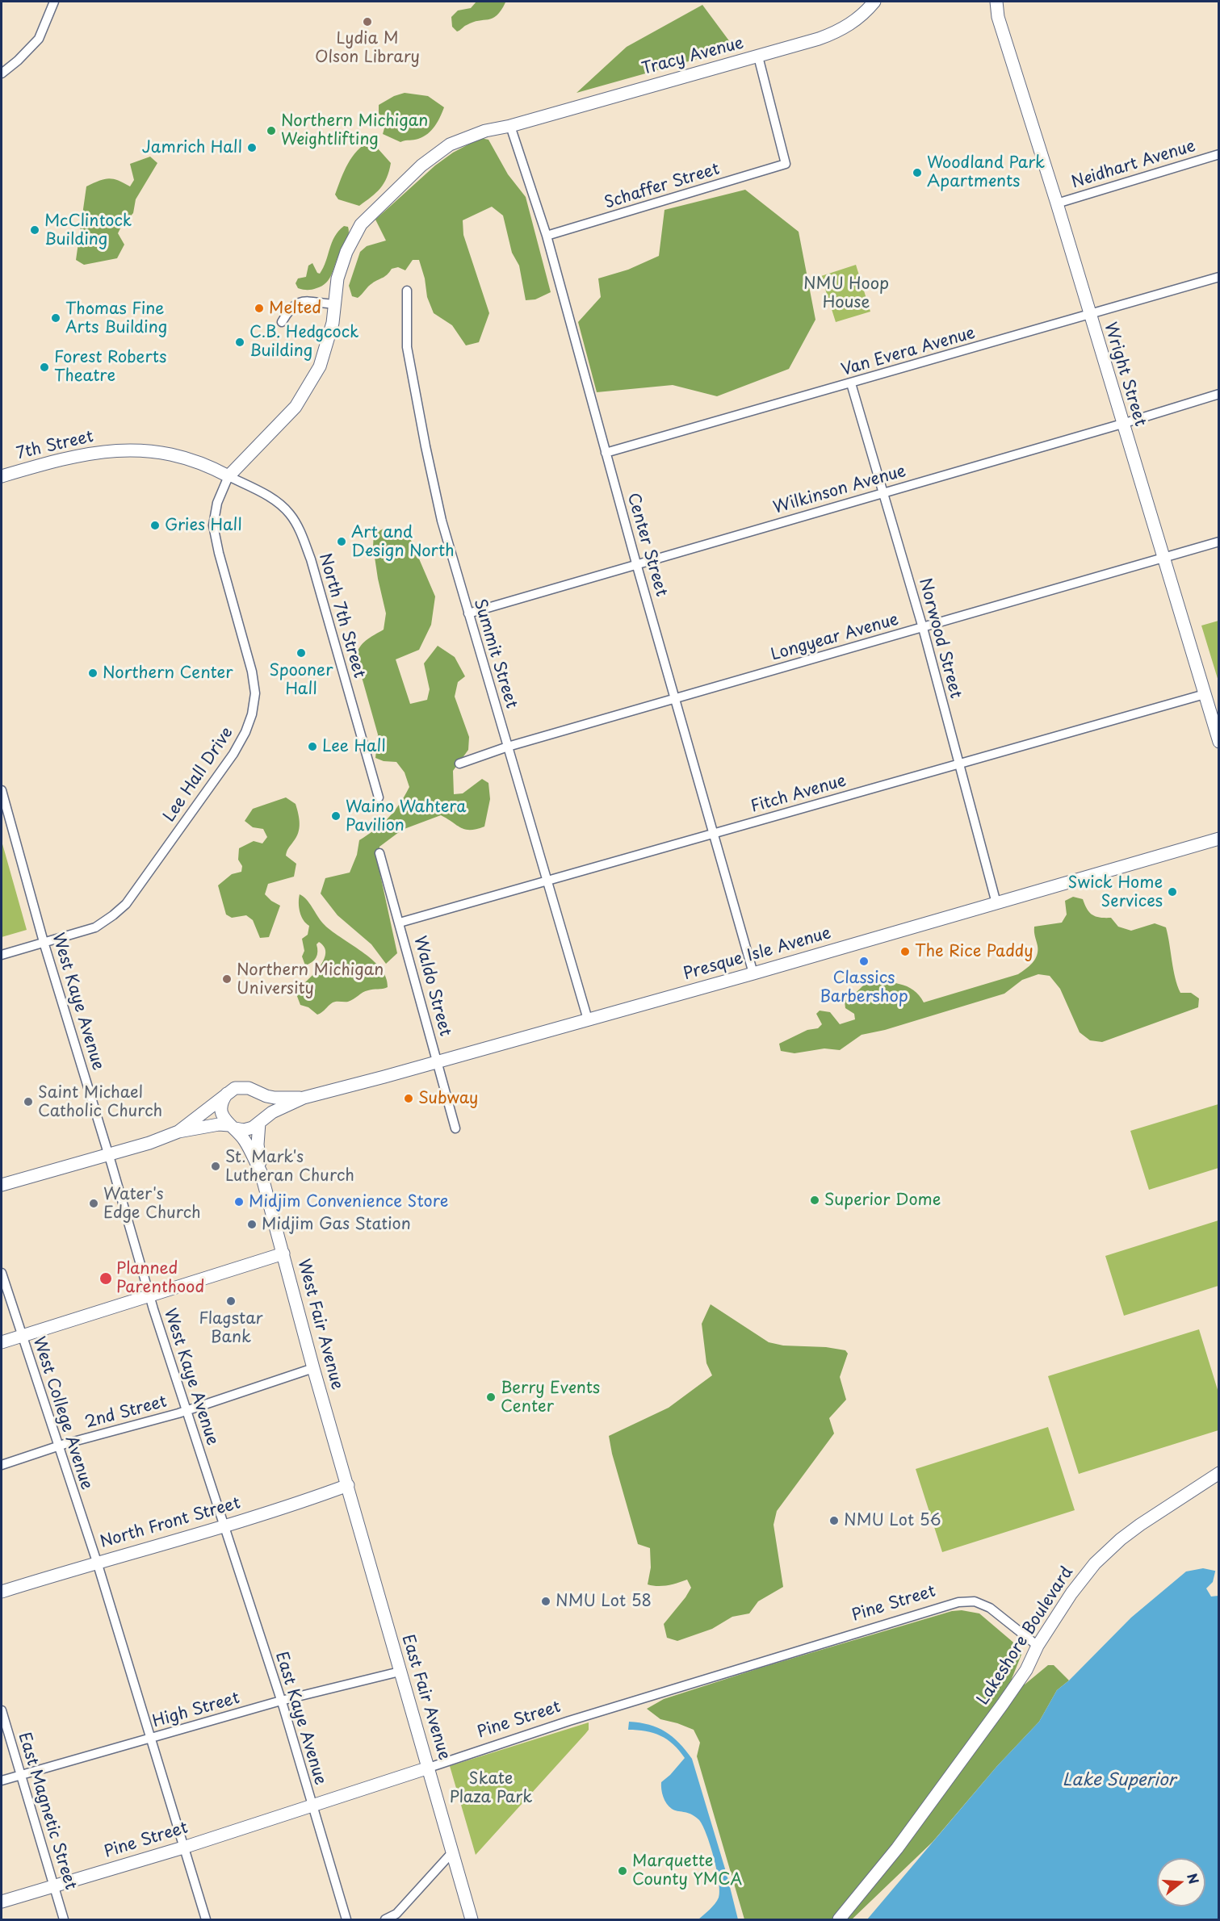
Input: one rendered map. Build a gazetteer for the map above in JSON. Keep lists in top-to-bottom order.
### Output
{
  "streets": {
    "street": [
      "Tracy Avenue",
      "Neidhart Avenue",
      "Schaffer Street",
      "Van Evera Avenue",
      "Wright Street",
      "7th Street",
      "Wilkinson Avenue",
      "Center Street",
      "North 7th Street",
      "Longyear Avenue",
      "Norwood Street",
      "Summit Street",
      "Lee Hall Drive",
      "Fitch Avenue",
      "Presque Isle Avenue",
      "Waldo Street",
      "West Kaye Avenue",
      "West Fair Avenue",
      "2nd Street",
      "West College Avenue",
      "North Front Street",
      "Pine Street",
      "Lakeshore Boulevard",
      "East Fair Avenue",
      "High Street",
      "East Kaye Avenue",
      "East Magnetic Street"
    ]
  },
  "crossings": [
    ["Tracy Avenue", "Schaffer Street"],
    ["Tracy Avenue", "7th Street"],
    ["Tracy Avenue", "Center Street"],
    ["Tracy Avenue", "North 7th Street"],
    ["Tracy Avenue", "Lee Hall Drive"],
    ["Neidhart Avenue", "Wright Street"],
    ["Schaffer Street", "Center Street"],
    ["Van Evera Avenue", "Wright Street"],
    ["Van Evera Avenue", "Center Street"],
    ["Van Evera Avenue", "Norwood Street"],
    ["Wright Street", "Wilkinson Avenue"],
    ["Wright Street", "Longyear Avenue"],
    ["Wright Street", "Fitch Avenue"],
    ["7th Street", "North 7th Street"],
    ["7th Street", "Lee Hall Drive"],
    ["Wilkinson Avenue", "Center Street"],
    ["Wilkinson Avenue", "Norwood Street"],
    ["Wilkinson Avenue", "Summit Street"],
    ["Center Street", "Longyear Avenue"],
    ["Center Street", "Fitch Avenue"],
    ["Center Street", "Presque Isle Avenue"],
    ["North 7th Street", "Lee Hall Drive"],
    ["Longyear Avenue", "Norwood Street"],
    ["Longyear Avenue", "Summit Street"],
    ["Norwood Street", "Fitch Avenue"],
    ["Norwood Street", "Presque Isle Avenue"],
    ["Summit Street", "Fitch Avenue"],
    ["Summit Street", "Presque Isle Avenue"],
    ["Lee Hall Drive", "West Kaye Avenue"],
    ["Fitch Avenue", "Waldo Street"],
    ["Presque Isle Avenue", "Waldo Street"],
    ["Presque Isle Avenue", "West Kaye Avenue"],
    ["Presque Isle Avenue", "West Fair Avenue"],
    ["West Kaye Avenue", "2nd Street"],
    ["West Kaye Avenue", "North Front Street"],
    ["West Kaye Avenue", "East Kaye Avenue"],
    ["West Fair Avenue", "2nd Street"],
    ["West Fair Avenue", "North Front Street"],
    ["West Fair Avenue", "East Fair Avenue"],
    ["2nd Street", "West College Avenue"],
    ["West College Avenue", "North Front Street"],
    ["West College Avenue", "Pine Street"],
    ["West College Avenue", "High Street"],
    ["North Front Street", "East Fair Avenue"],
    ["North Front Street", "East Kaye Avenue"],
    ["Pine Street", "Lakeshore Boulevard"],
    ["Pine Street", "East Fair Avenue"],
    ["Pine Street", "East Kaye Avenue"],
    ["Pine Street", "East Magnetic Street"],
    ["East Fair Avenue", "High Street"],
    ["High Street", "East Kaye Avenue"],
    ["High Street", "East Magnetic Street"]
  ],
  "water": ["Lake Superior"],
  "parks": ["NMU Hoop House", "Skate Plaza Park"],
  "places": [
    "Lydia M Olson Library",
    "Northern Michigan Weightlifting",
    "Jamrich Hall",
    "Woodland Park Apartments",
    "McClintock Building",
    "Melted",
    "Thomas Fine Arts Building",
    "C.B. Hedgcock Building",
    "Forest Roberts Theatre",
    "Gries Hall",
    "Art and Design North",
    "Spooner Hall",
    "Northern Center",
    "Lee Hall",
    "Waino Wahtera Pavilion",
    "Swick Home Services",
    "The Rice Paddy",
    "Classics Barbershop",
    "Northern Michigan University",
    "Subway",
    "Saint Michael Catholic Church",
    "St. Mark's Lutheran Church",
    "Superior Dome",
    "Midjim Convenience Store",
    "Water's Edge Church",
    "Midjim Gas Station",
    "Planned Parenthood",
    "Flagstar Bank",
    "Berry Events Center",
    "NMU Lot 56",
    "NMU Lot 58",
    "Marquette County YMCA"
  ],
  "north": "right"
}
